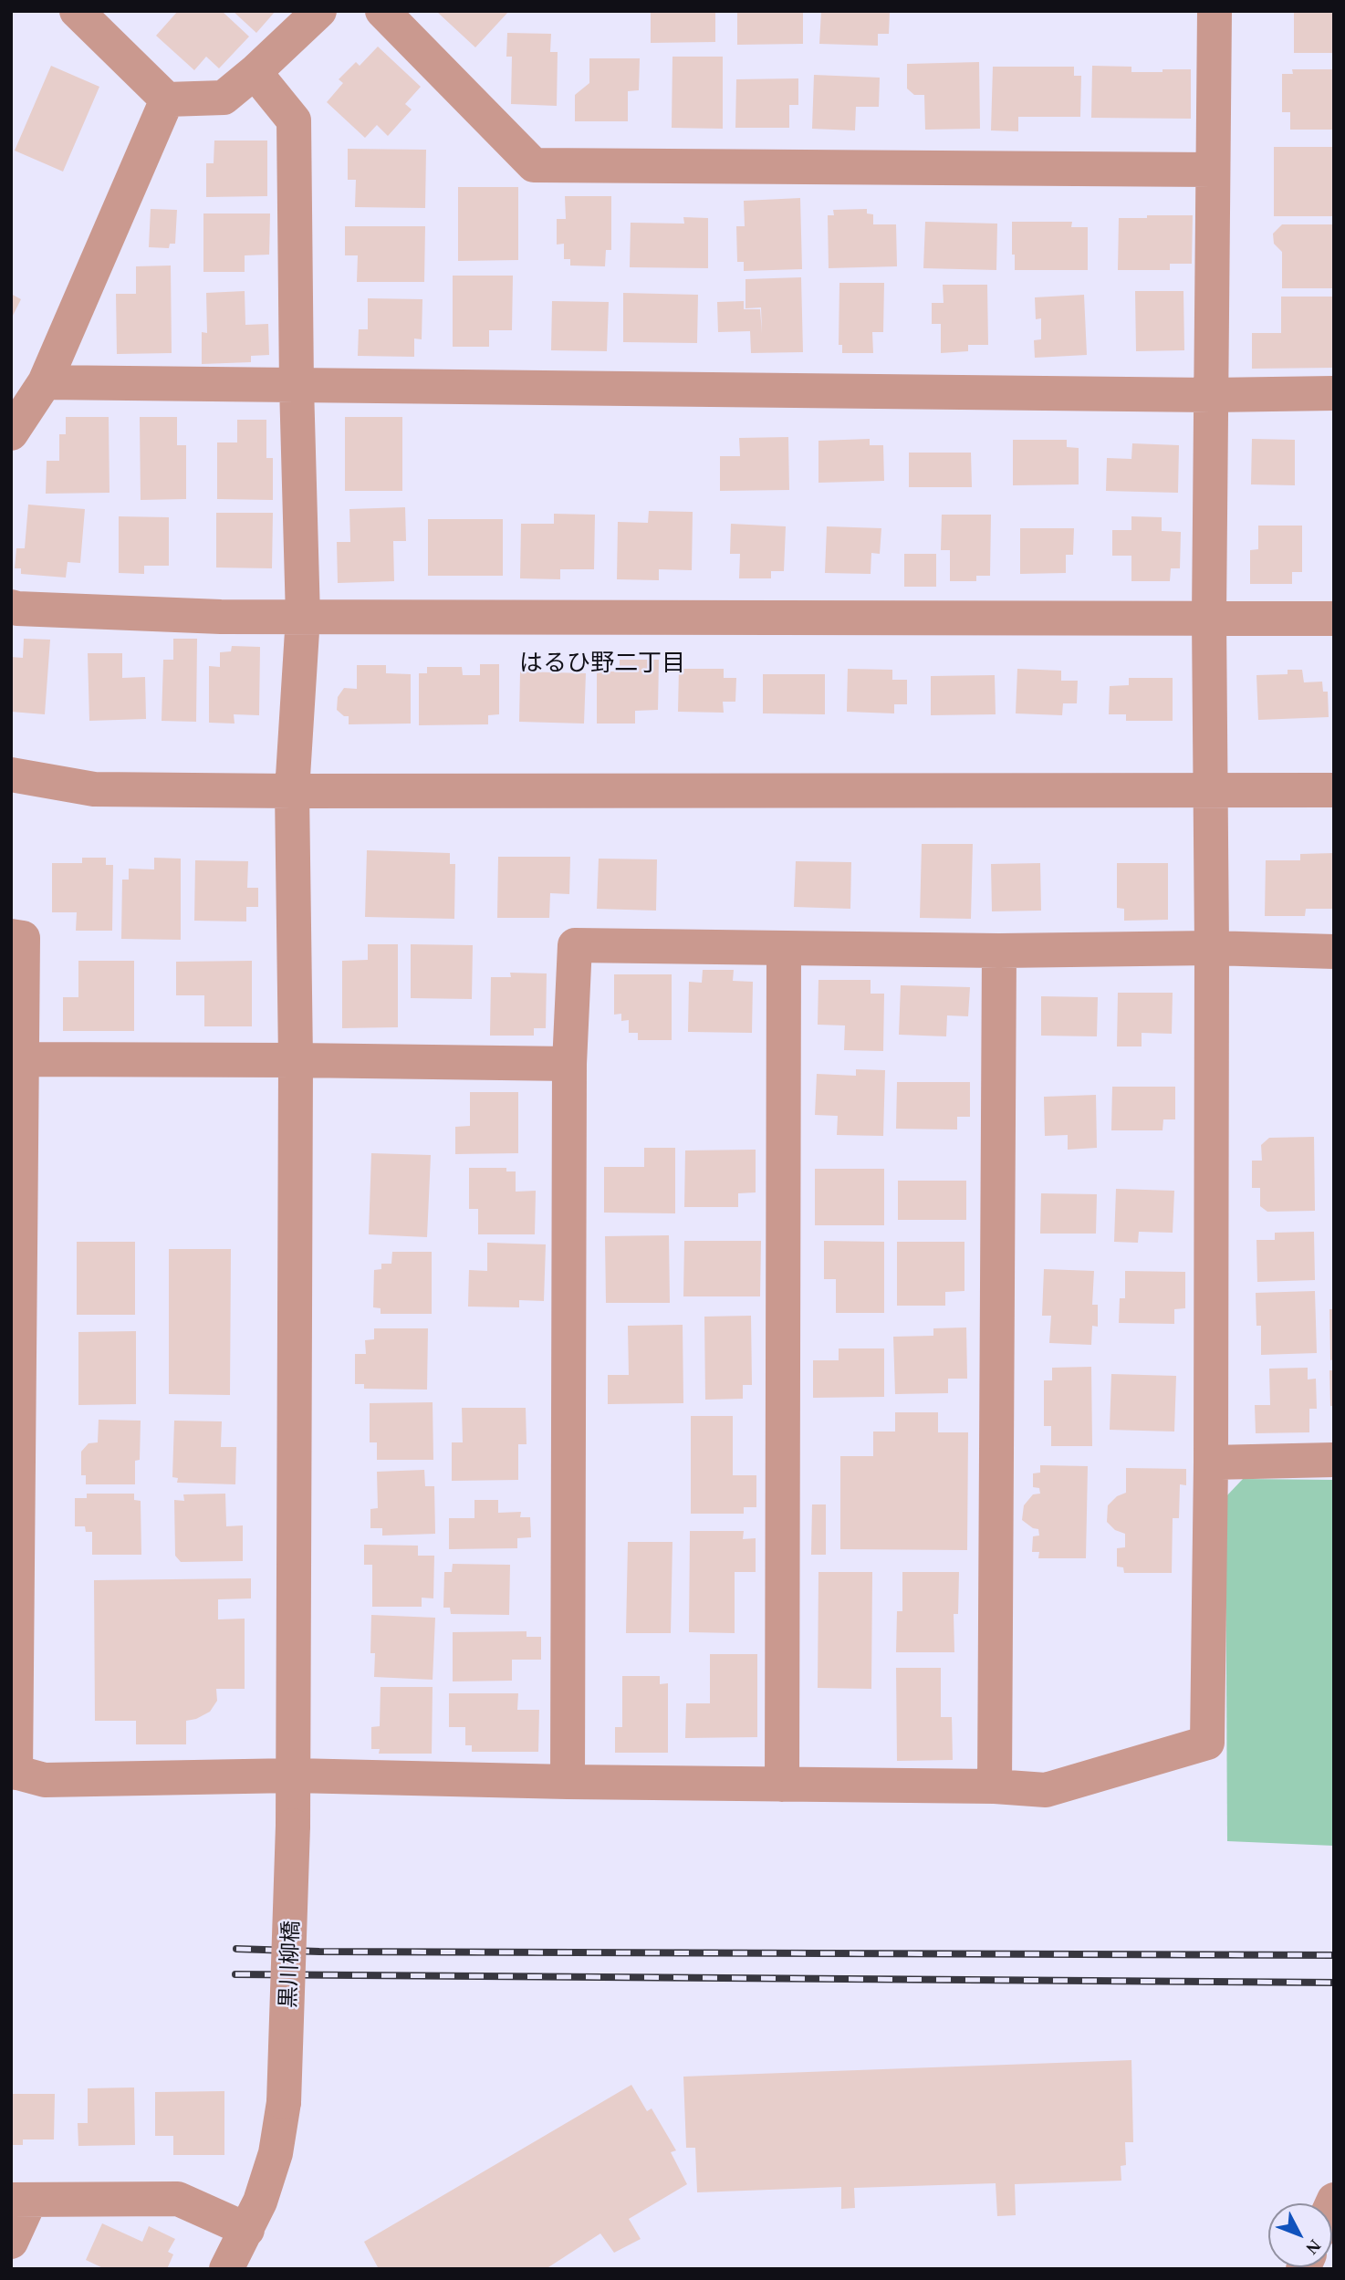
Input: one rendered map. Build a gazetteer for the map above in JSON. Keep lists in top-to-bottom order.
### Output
{
  "streets": {
    "street": ["黒川柳橋"]
  },
  "districts": ["はるひ野二丁目"],
  "north": "bottom right"
}
